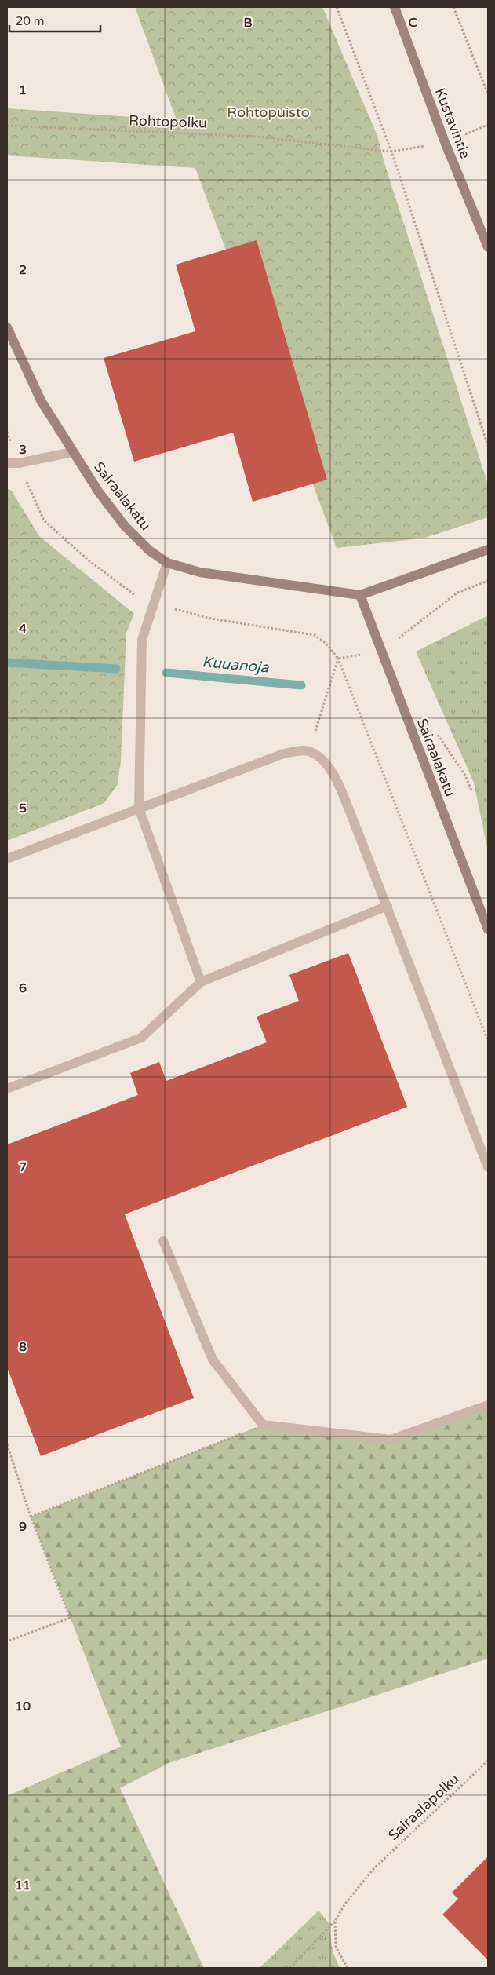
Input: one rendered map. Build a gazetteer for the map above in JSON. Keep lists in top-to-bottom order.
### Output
{
  "streets": {
    "street": ["Kustavintie", "Sairaalakatu"],
    "path": ["Rohtopolku", "Sairaalapolku"]
  },
  "crossings": [
    ["Rohtopolku", "Kustavintie"]
  ],
  "water": ["Kuuanoja"],
  "parks": ["Rohtopuisto"],
  "scale_bar": "20 m",
  "grid": {
    "columns": ["B", "C"],
    "rows": [
      "1",
      "2",
      "3",
      "4",
      "5",
      "6",
      "7",
      "8",
      "9",
      "10",
      "11"
    ]
  }
}
